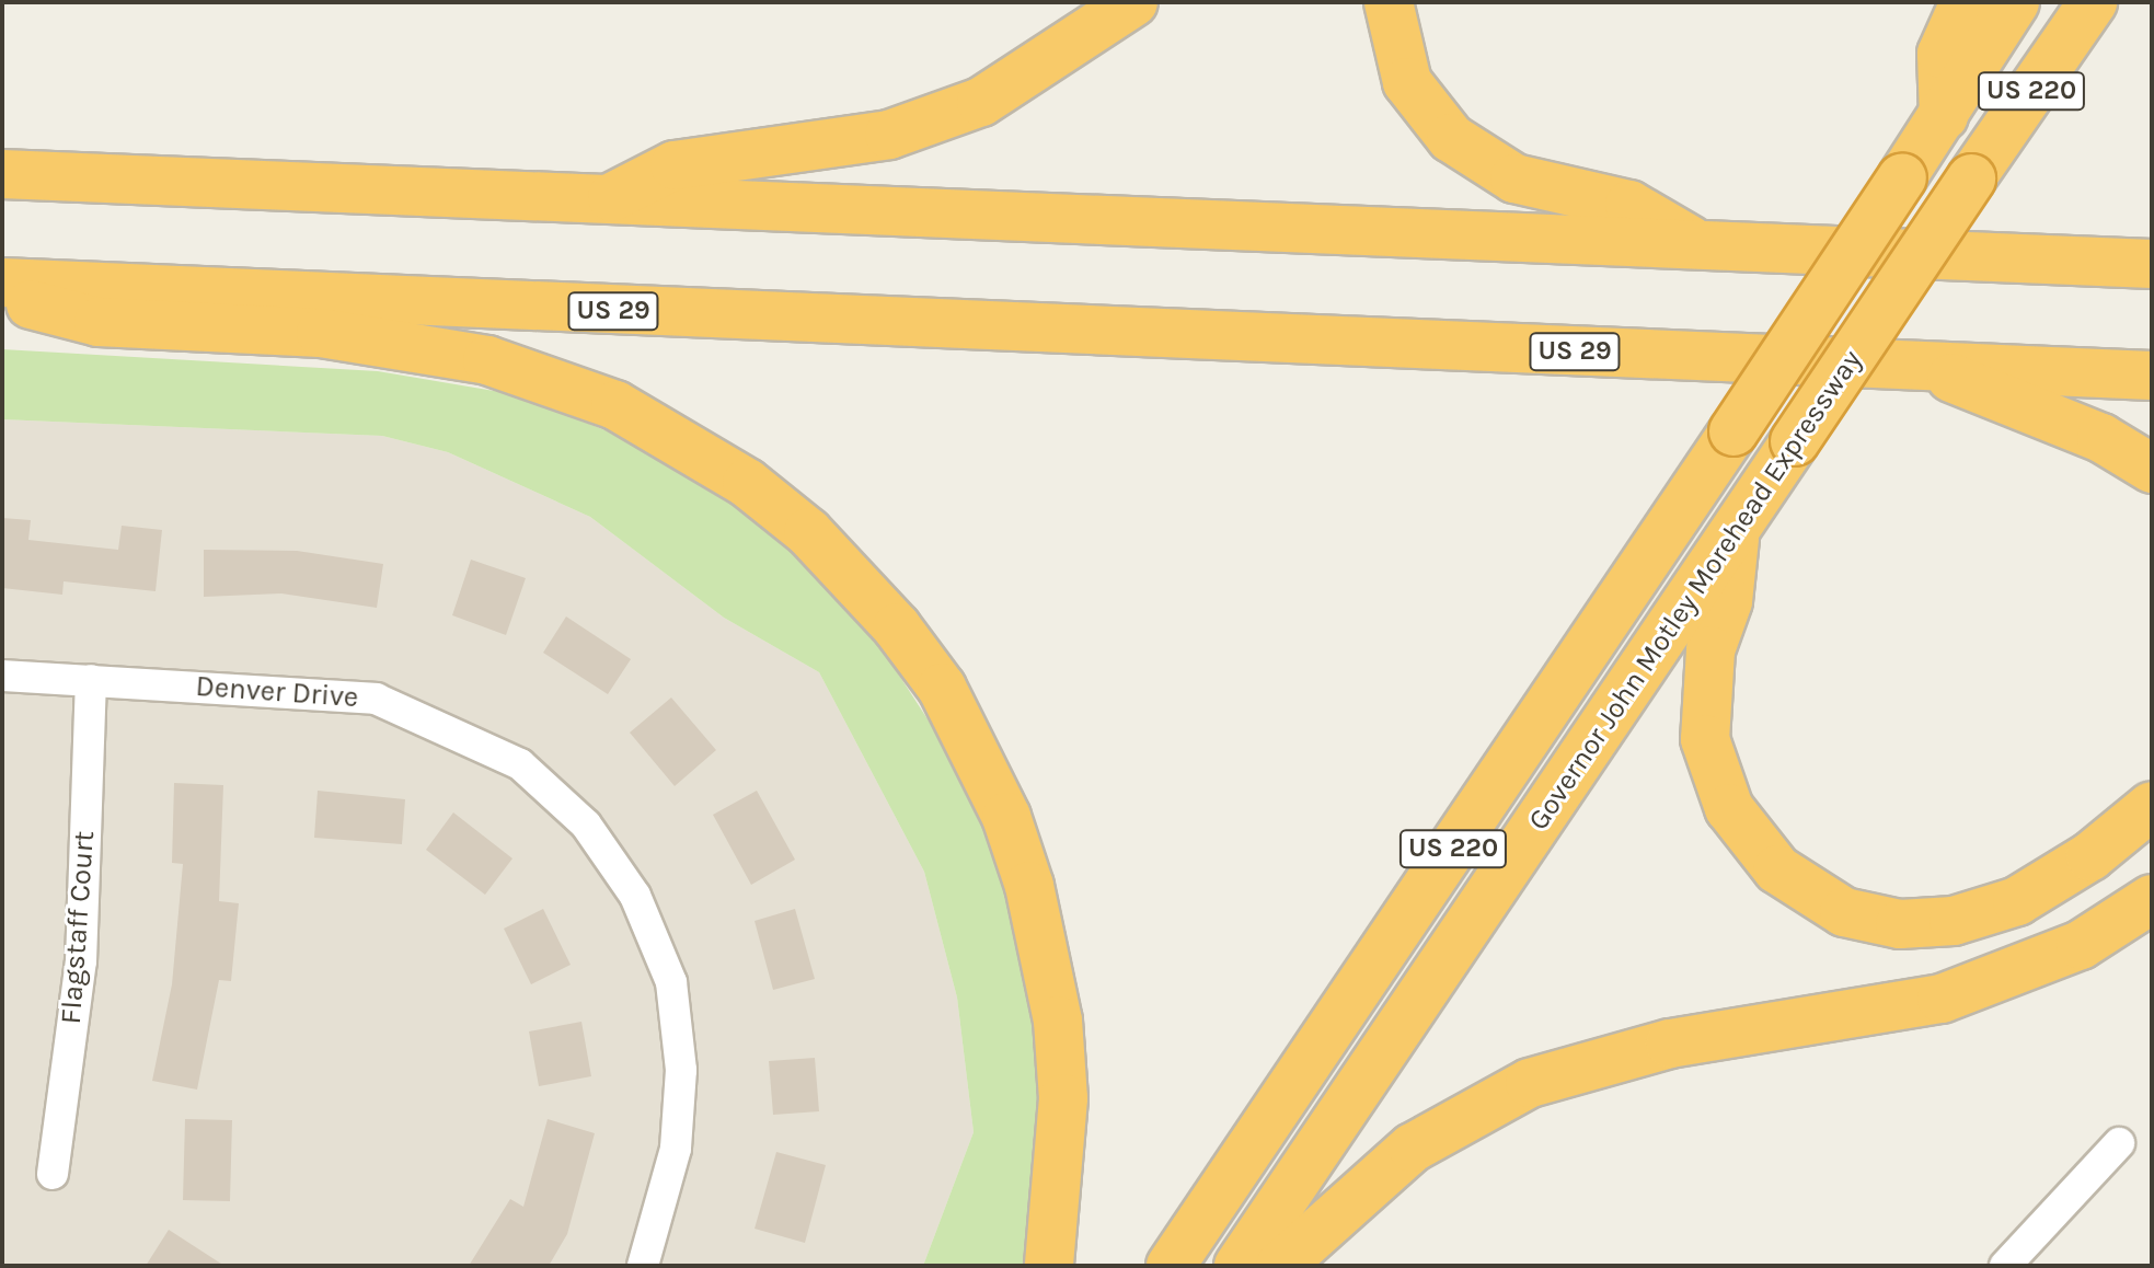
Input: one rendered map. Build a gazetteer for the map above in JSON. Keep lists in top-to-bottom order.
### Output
{
  "streets": {
    "highway": ["US 220", "US 29", "Governor John Motley Morehead Expressway"],
    "street": ["Denver Drive", "Flagstaff Court"]
  },
  "crossings": [
    ["Denver Drive", "Flagstaff Court"]
  ]
}
